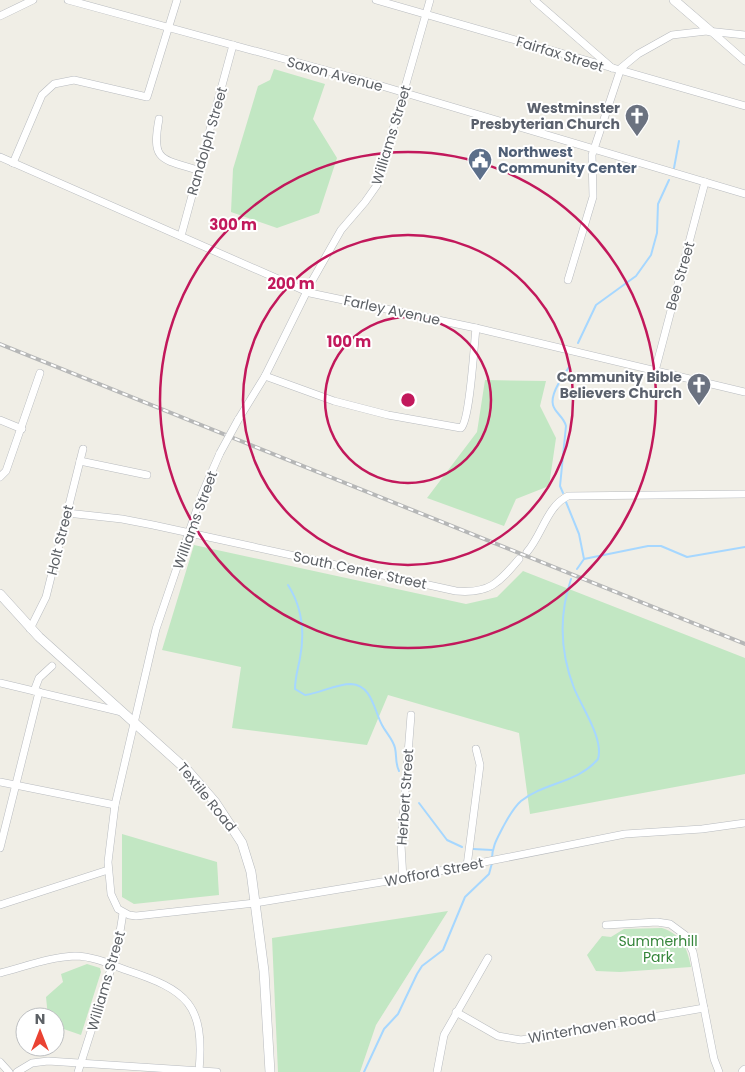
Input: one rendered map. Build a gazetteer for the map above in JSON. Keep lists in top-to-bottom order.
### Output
{
  "streets": {
    "street": [
      "Fairfax Street",
      "Saxon Avenue",
      "Williams Street",
      "Randolph Street",
      "Bee Street",
      "Farley Avenue",
      "Holt Street",
      "South Center Street",
      "Textile Road",
      "Herbert Street",
      "Wofford Street",
      "Winterhaven Road"
    ]
  },
  "crossings": [
    ["Fairfax Street", "Williams Street"],
    ["Saxon Avenue", "Williams Street"],
    ["Saxon Avenue", "Randolph Street"],
    ["Saxon Avenue", "Bee Street"],
    ["Williams Street", "Farley Avenue"],
    ["Williams Street", "South Center Street"],
    ["Williams Street", "Textile Road"],
    ["Williams Street", "Wofford Street"],
    ["Randolph Street", "Farley Avenue"],
    ["Bee Street", "Farley Avenue"],
    ["Holt Street", "South Center Street"],
    ["Holt Street", "Textile Road"],
    ["Textile Road", "Wofford Street"],
    ["Herbert Street", "Wofford Street"]
  ],
  "parks": ["Summerhill Park"],
  "places": {
    "church": ["Westminster Presbyterian Church", "Community Bible Believers Church"],
    "public building": ["Northwest Community Center"]
  },
  "north": "top",
  "rings": ["300 m", "200 m", "100 m"]
}
